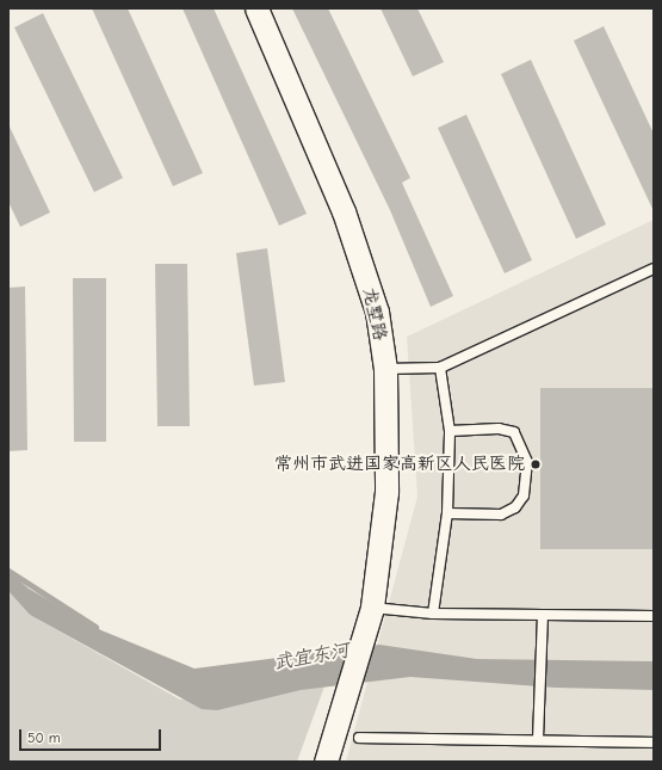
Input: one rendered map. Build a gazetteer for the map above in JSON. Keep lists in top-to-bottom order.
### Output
{
  "streets": {
    "street": ["龙墅路"]
  },
  "water": ["武宜东河"],
  "places": ["常州市武进国家高新区人民医院"],
  "scale_bar": "50 m"
}
